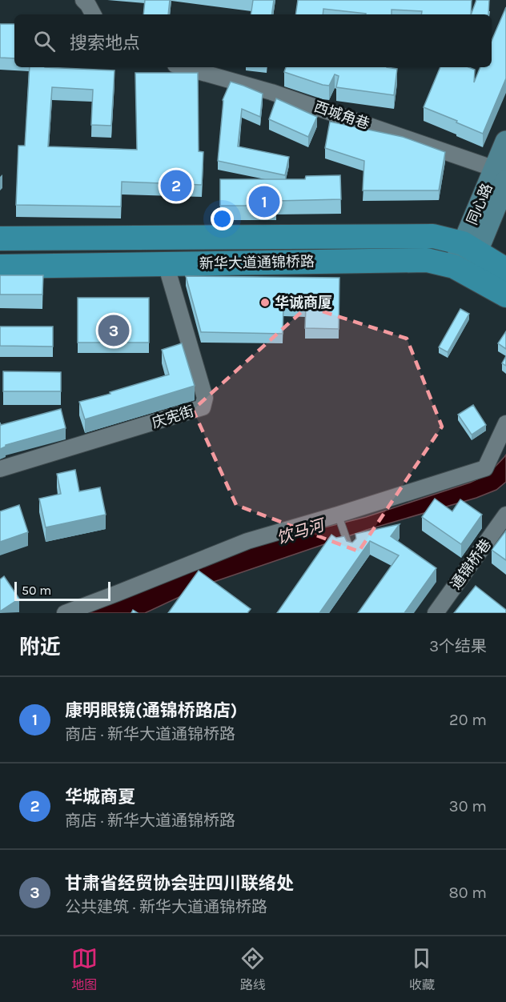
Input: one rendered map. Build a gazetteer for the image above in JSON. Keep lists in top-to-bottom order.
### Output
{
  "streets": {
    "main road": ["新华大道通锦桥路"],
    "street": [
      "西城角巷",
      "同心路",
      "庆宪街",
      "通锦桥巷"
    ]
  },
  "crossings": [
    ["西城角巷", "同心路"],
    ["同心路", "新华大道通锦桥路"],
    ["新华大道通锦桥路", "庆宪街"]
  ],
  "water": ["饮马河"],
  "places": ["华诚商厦"],
  "scale_bar": "50 m",
  "page": {
    "search": "搜索地点",
    "pins": ["2", "1", "3"],
    "scale": "50 m",
    "heading": ["附近", "3个结果"],
    "list": [
      {
        "mark": "1",
        "name": "康明眼镜(通锦桥路店)",
        "note": "商店 · 新华大道通锦桥路",
        "value": "20 m"
      },
      {
        "mark": "2",
        "name": "华城商夏",
        "note": "商店 · 新华大道通锦桥路",
        "value": "30 m"
      },
      {
        "mark": "3",
        "name": "甘肃省经贸协会驻四川联络处",
        "note": "公共建筑 · 新华大道通锦桥路",
        "value": "80 m"
      }
    ],
    "nav": ["地图", "路线", "收藏"]
  }
}
